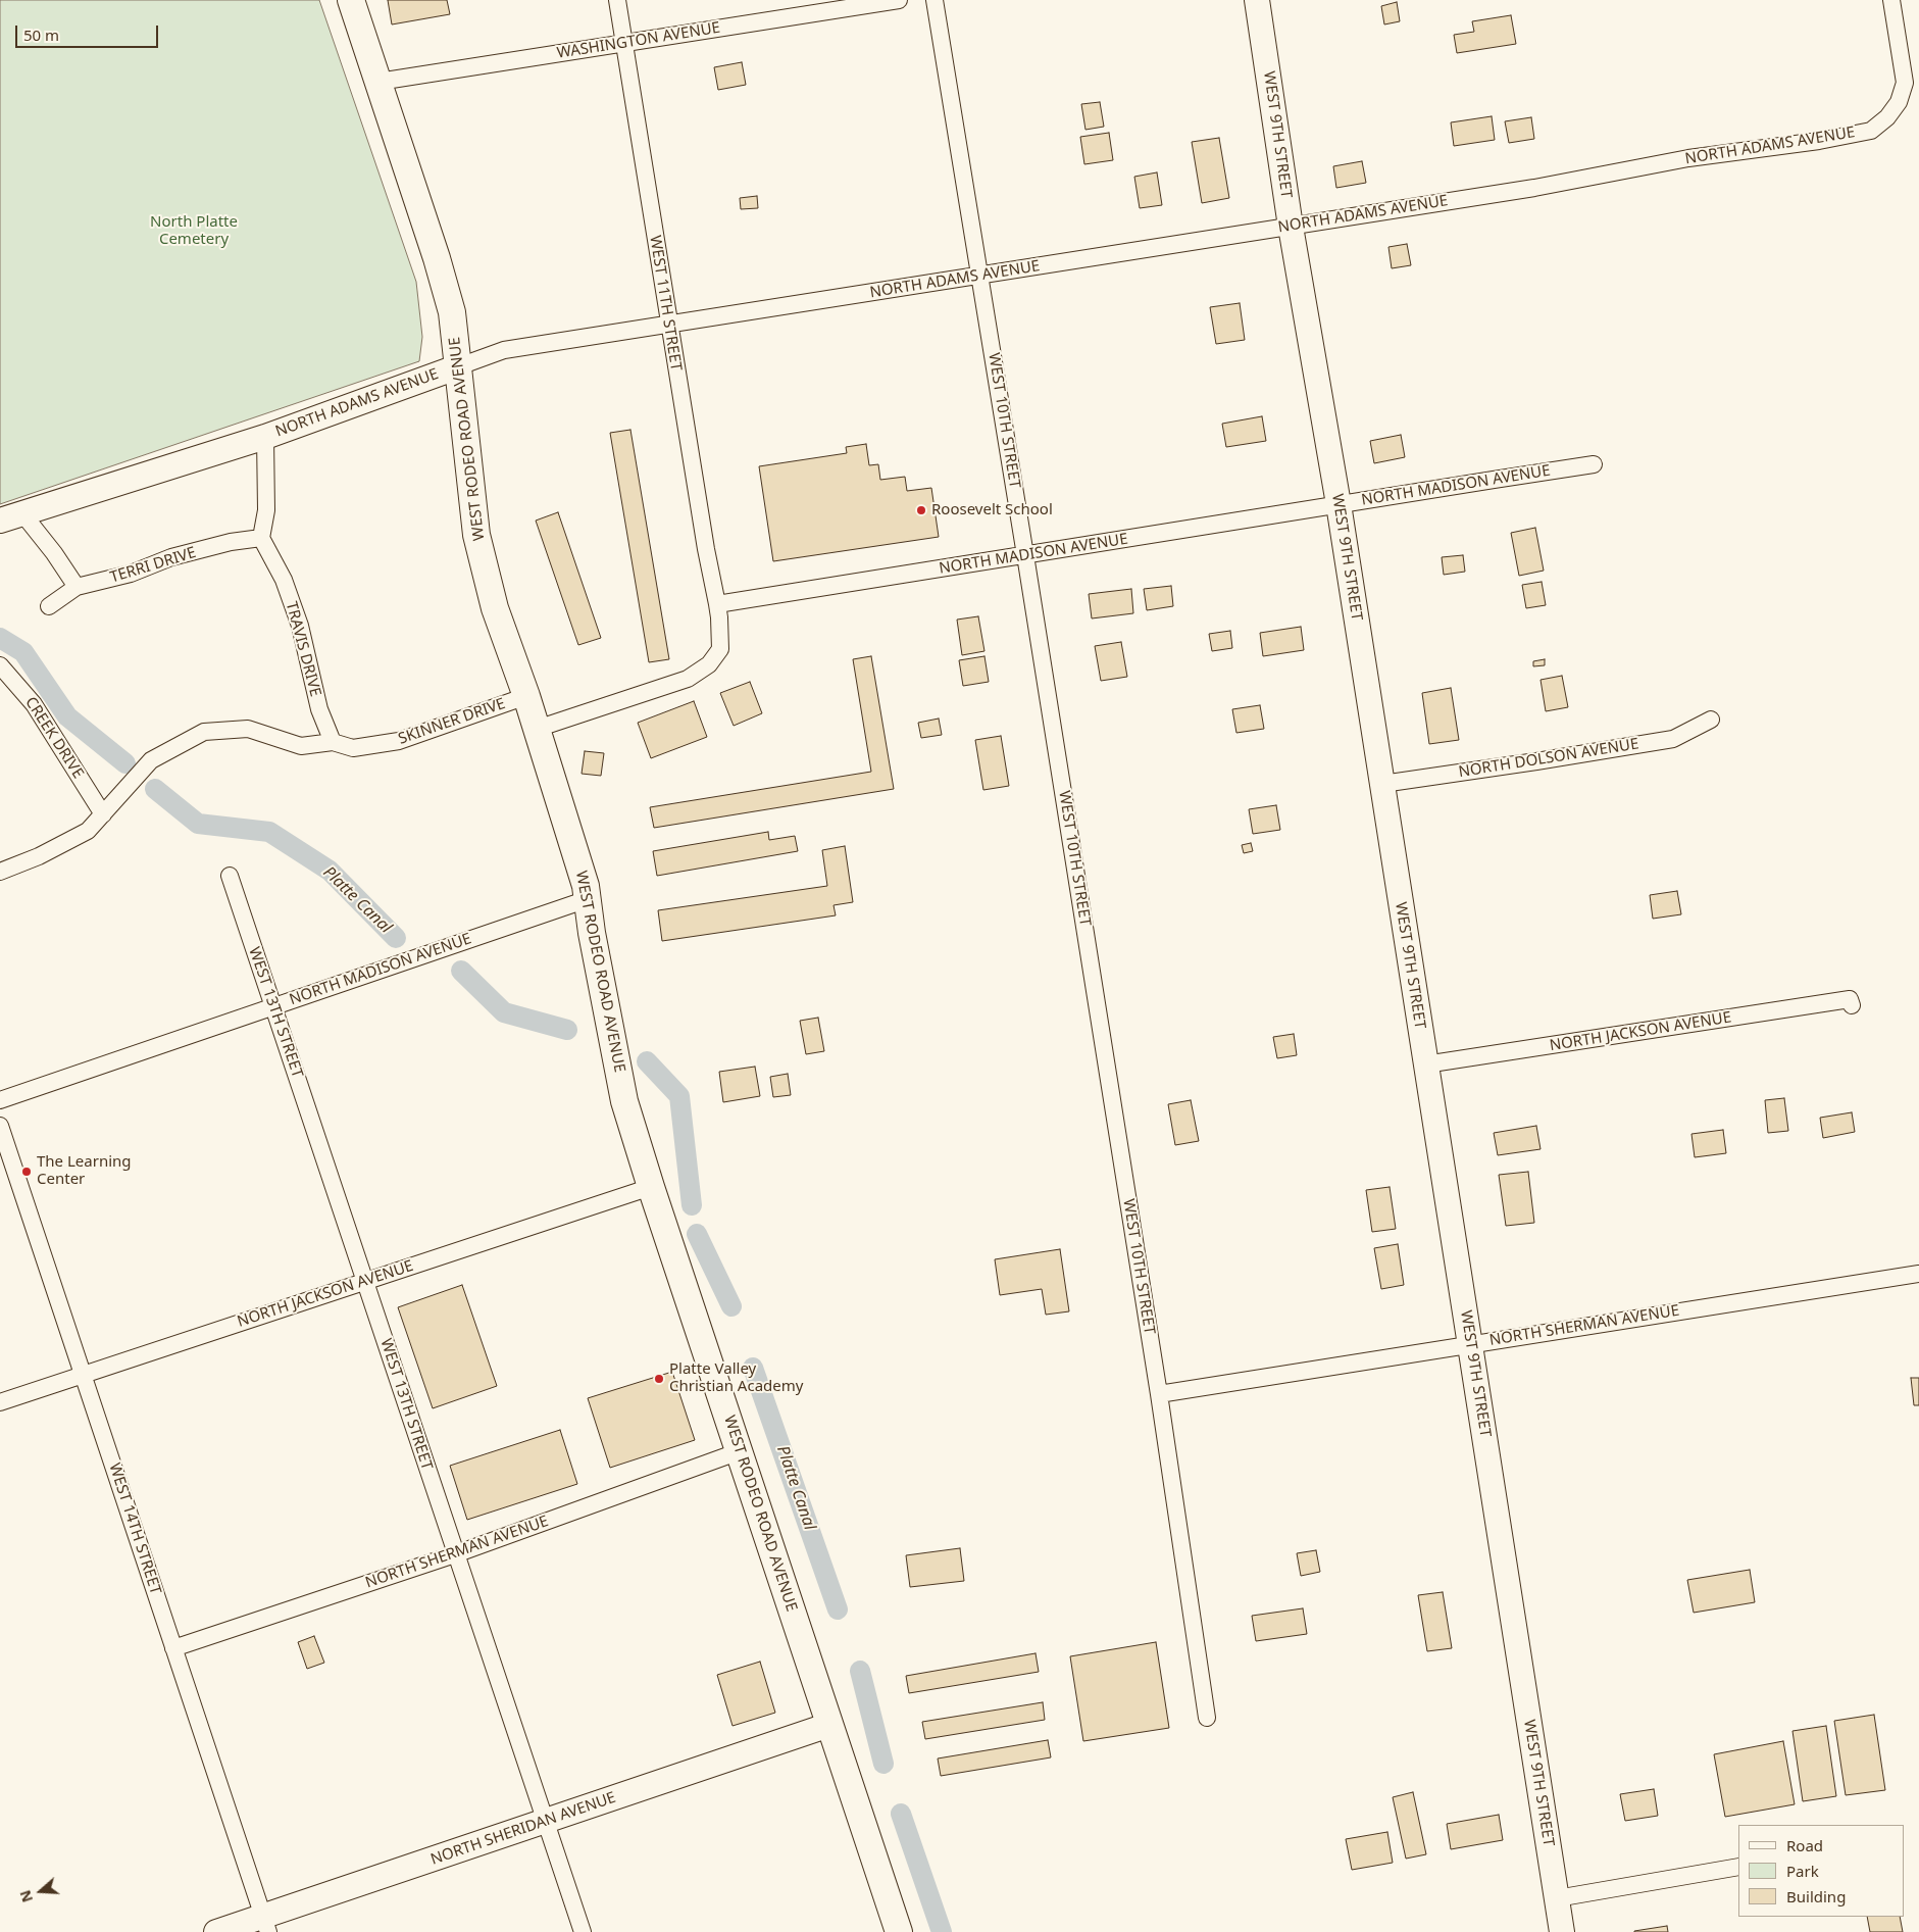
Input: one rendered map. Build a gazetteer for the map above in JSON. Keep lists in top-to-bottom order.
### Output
{
  "streets": {
    "main road": ["WEST RODEO ROAD AVENUE"],
    "street": [
      "WASHINGTON AVENUE",
      "WEST 9TH STREET",
      "NORTH ADAMS AVENUE",
      "WEST 11TH STREET",
      "WEST 10TH STREET",
      "NORTH MADISON AVENUE",
      "TERRI DRIVE",
      "TRAVIS DRIVE",
      "SKINNER DRIVE",
      "CREEK DRIVE",
      "NORTH DOLSON AVENUE",
      "WEST 13TH STREET",
      "NORTH JACKSON AVENUE",
      "NORTH SHERMAN AVENUE",
      "WEST 14TH STREET",
      "NORTH SHERIDAN AVENUE"
    ]
  },
  "crossings": [
    ["WASHINGTON AVENUE", "WEST 11TH STREET"],
    ["WASHINGTON AVENUE", "WEST RODEO ROAD AVENUE"],
    ["WEST 9TH STREET", "NORTH ADAMS AVENUE"],
    ["WEST 9TH STREET", "NORTH MADISON AVENUE"],
    ["WEST 9TH STREET", "NORTH DOLSON AVENUE"],
    ["WEST 9TH STREET", "NORTH JACKSON AVENUE"],
    ["WEST 9TH STREET", "NORTH SHERMAN AVENUE"],
    ["NORTH ADAMS AVENUE", "WEST 11TH STREET"],
    ["NORTH ADAMS AVENUE", "WEST 10TH STREET"],
    ["NORTH ADAMS AVENUE", "WEST RODEO ROAD AVENUE"],
    ["WEST 11TH STREET", "NORTH MADISON AVENUE"],
    ["WEST 10TH STREET", "NORTH MADISON AVENUE"],
    ["WEST 10TH STREET", "NORTH SHERMAN AVENUE"],
    ["WEST RODEO ROAD AVENUE", "NORTH MADISON AVENUE"],
    ["WEST RODEO ROAD AVENUE", "SKINNER DRIVE"],
    ["WEST RODEO ROAD AVENUE", "NORTH JACKSON AVENUE"],
    ["WEST RODEO ROAD AVENUE", "NORTH SHERMAN AVENUE"],
    ["WEST RODEO ROAD AVENUE", "NORTH SHERIDAN AVENUE"],
    ["NORTH MADISON AVENUE", "WEST 13TH STREET"],
    ["TERRI DRIVE", "TRAVIS DRIVE"],
    ["TRAVIS DRIVE", "SKINNER DRIVE"],
    ["SKINNER DRIVE", "CREEK DRIVE"],
    ["WEST 13TH STREET", "NORTH JACKSON AVENUE"],
    ["WEST 13TH STREET", "NORTH SHERMAN AVENUE"],
    ["WEST 13TH STREET", "NORTH SHERIDAN AVENUE"],
    ["NORTH JACKSON AVENUE", "WEST 14TH STREET"],
    ["NORTH SHERMAN AVENUE", "WEST 14TH STREET"],
    ["WEST 14TH STREET", "NORTH SHERIDAN AVENUE"]
  ],
  "water": ["Platte Canal"],
  "parks": ["North Platte Cemetery"],
  "places": ["Roosevelt School", "The Learning Center", "Platte Valley Christian Academy"],
  "legend": ["Road", "Park", "Building"],
  "scale_bar": "50 m",
  "north": "left"
}
